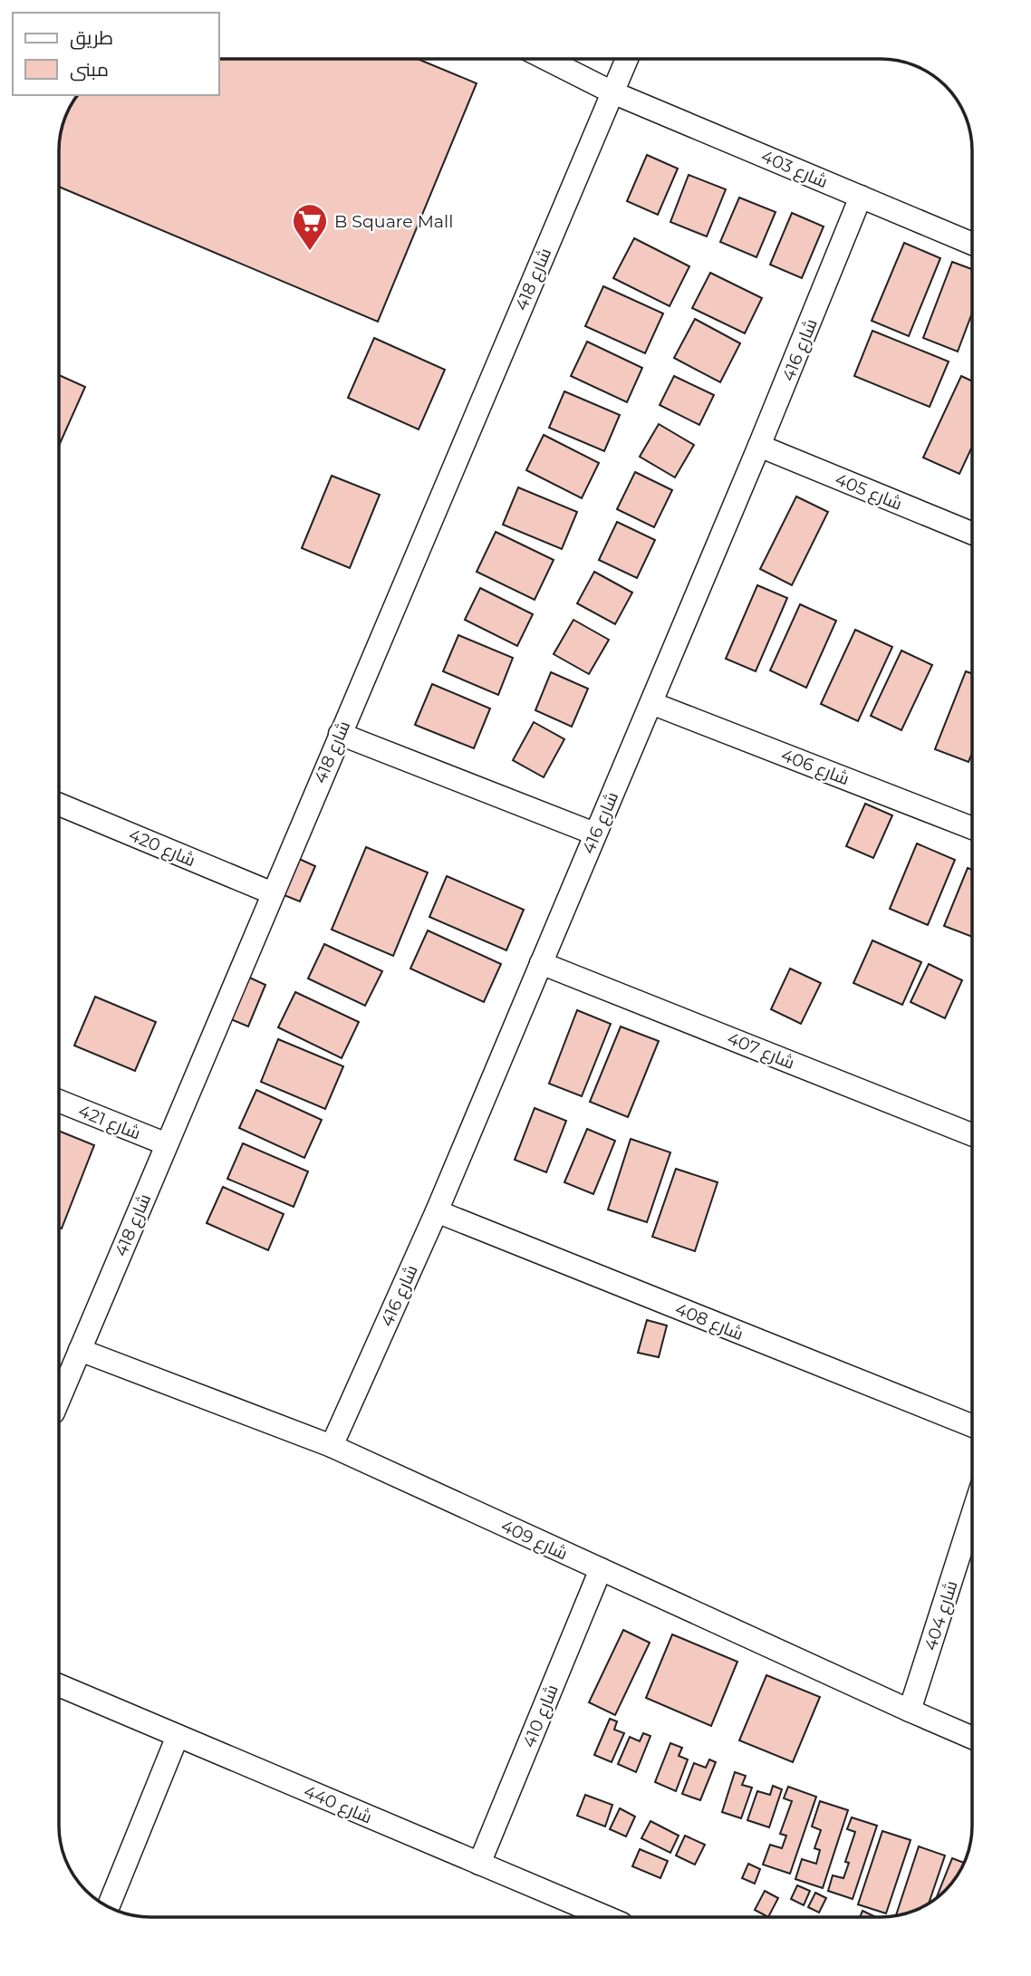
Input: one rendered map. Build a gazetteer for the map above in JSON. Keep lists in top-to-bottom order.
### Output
{
  "streets": {
    "street": [
      "شارع 403",
      "شارع 418",
      "شارع 416",
      "شارع 405",
      "شارع 406",
      "شارع 420",
      "شارع 407",
      "شارع 421",
      "شارع 408",
      "شارع 409",
      "شارع 404",
      "شارع 410",
      "شارع 440"
    ]
  },
  "crossings": [
    ["شارع 403", "شارع 418"],
    ["شارع 403", "شارع 416"],
    ["شارع 418", "شارع 420"],
    ["شارع 418", "شارع 421"],
    ["شارع 418", "شارع 409"],
    ["شارع 416", "شارع 405"],
    ["شارع 416", "شارع 406"],
    ["شارع 416", "شارع 407"],
    ["شارع 416", "شارع 408"],
    ["شارع 416", "شارع 409"],
    ["شارع 409", "شارع 404"],
    ["شارع 409", "شارع 410"],
    ["شارع 410", "شارع 440"]
  ],
  "places": {
    "supermarket": ["B Square Mall"]
  },
  "legend": ["طريق", "مبنى"]
}
